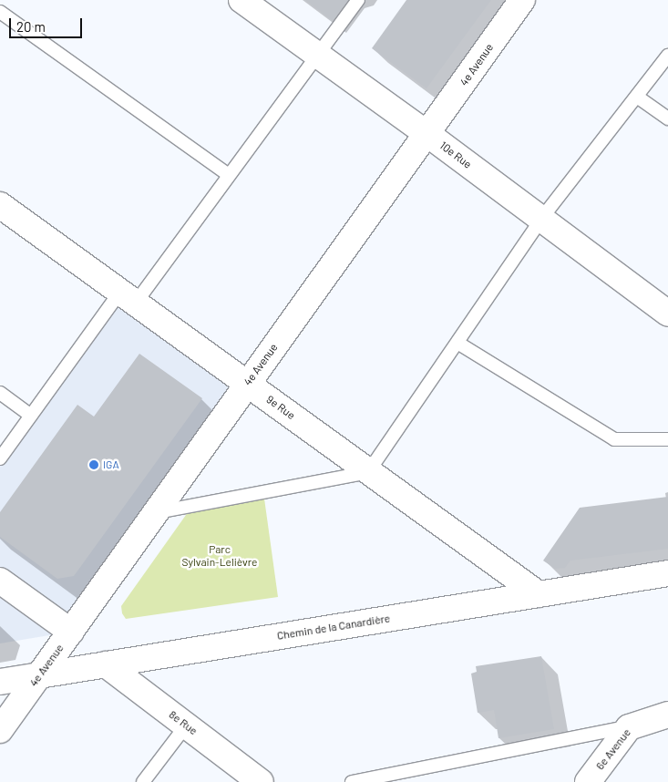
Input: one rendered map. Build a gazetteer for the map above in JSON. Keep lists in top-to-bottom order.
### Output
{
  "streets": {
    "street": [
      "4e Avenue",
      "10e Rue",
      "9e Rue",
      "Chemin de la Canardière",
      "8e Rue",
      "6e Avenue"
    ]
  },
  "crossings": [
    ["4e Avenue", "10e Rue"],
    ["4e Avenue", "9e Rue"],
    ["4e Avenue", "Chemin de la Canardière"],
    ["9e Rue", "Chemin de la Canardière"],
    ["Chemin de la Canardière", "8e Rue"]
  ],
  "parks": ["Parc Sylvain-Lelièvre"],
  "places": ["IGA"],
  "scale_bar": "20 m"
}
